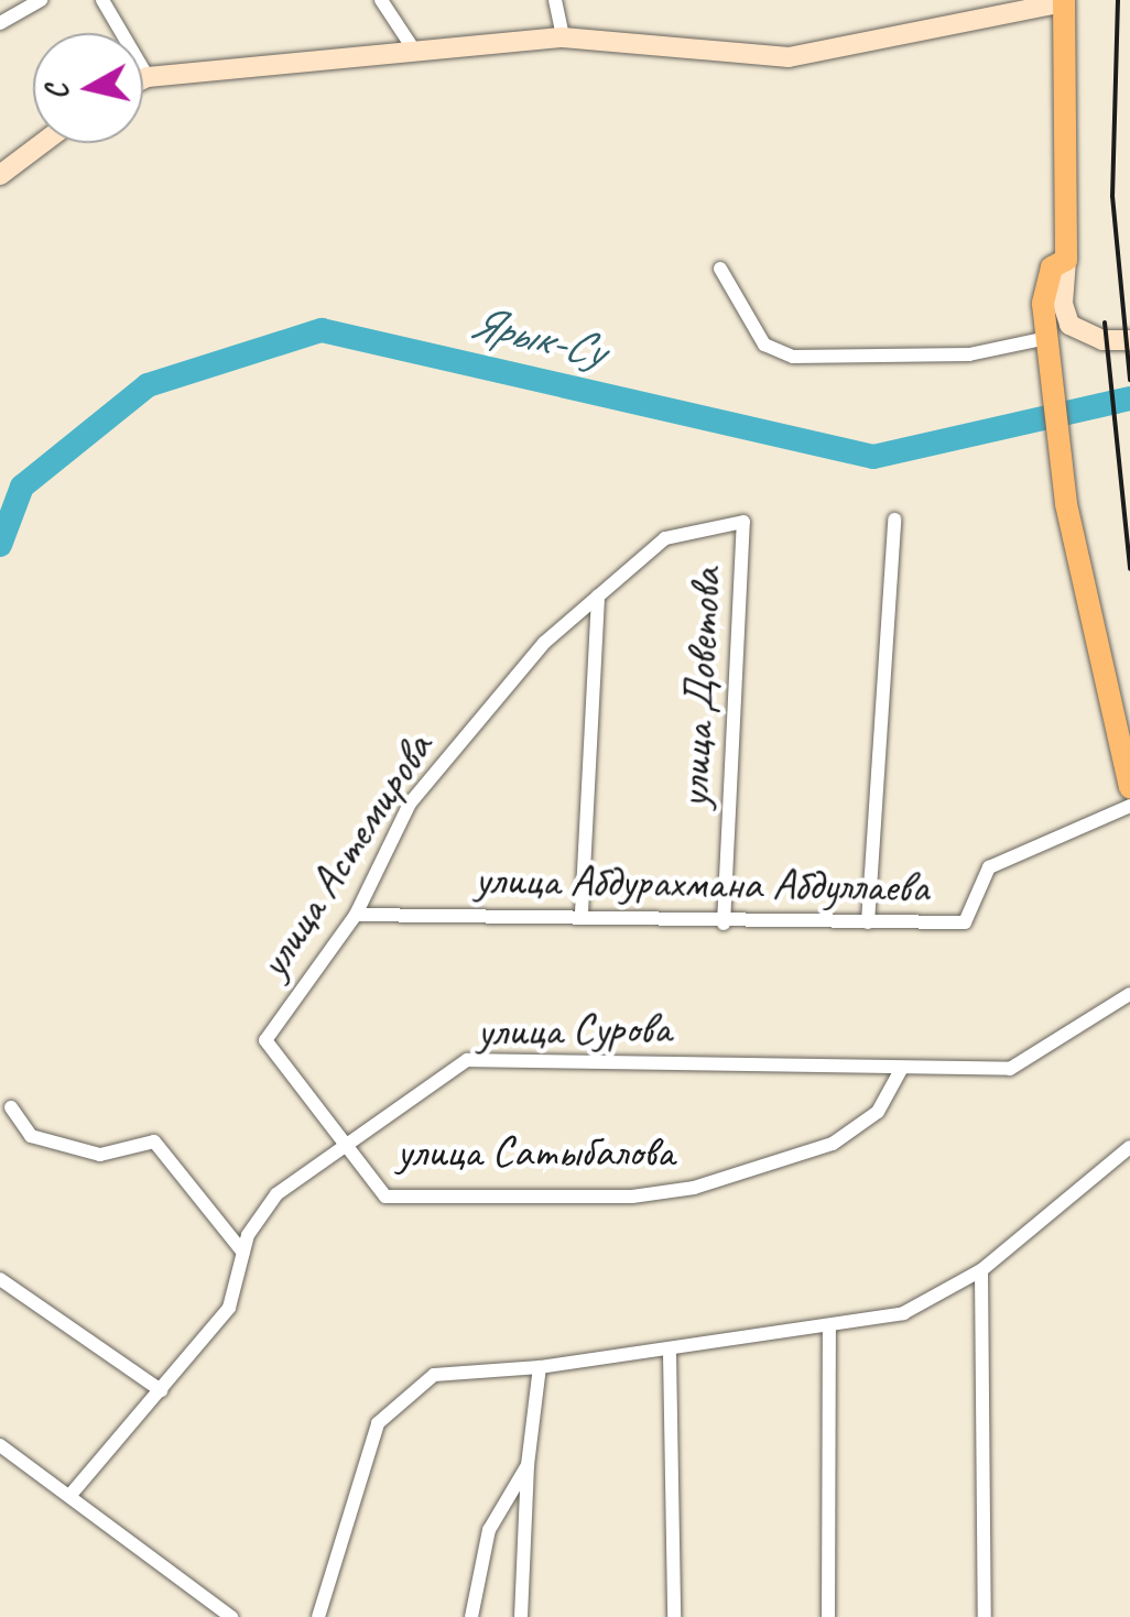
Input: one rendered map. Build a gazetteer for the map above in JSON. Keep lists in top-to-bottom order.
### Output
{
  "streets": {
    "street": [
      "улица Доветова",
      "улица Астемирова",
      "улица Абдурахмана Абдуллаева",
      "улица Сурова",
      "улица Сатыбалова"
    ]
  },
  "crossings": [
    ["улица Доветова", "улица Астемирова"],
    ["улица Доветова", "улица Абдурахмана Абдуллаева"],
    ["улица Астемирова", "улица Абдурахмана Абдуллаева"],
    ["улица Астемирова", "улица Сатыбалова"],
    ["улица Сурова", "улица Сатыбалова"]
  ],
  "water": ["Ярык-Су"],
  "north": "left"
}
